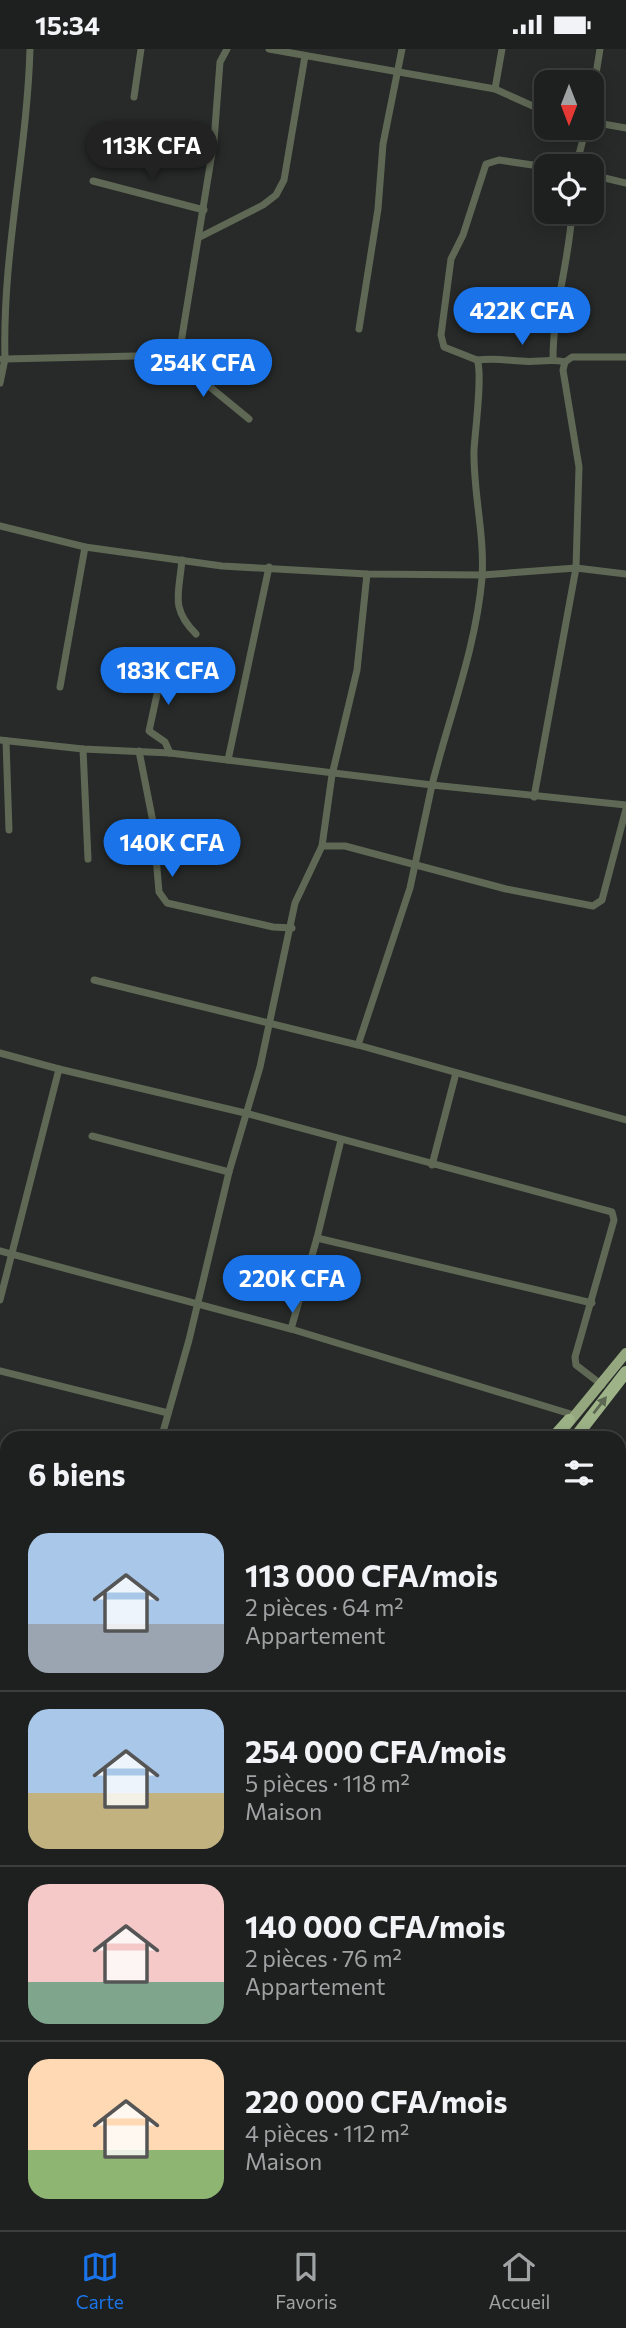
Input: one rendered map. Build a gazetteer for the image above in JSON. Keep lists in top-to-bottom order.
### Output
{
  "north": "bottom",
  "page": {
    "status": "15:34",
    "price": [
      "113K CFA",
      "422K CFA",
      "254K CFA",
      "183K CFA",
      "140K CFA",
      "220K CFA"
    ],
    "heading": "6 biens",
    "list": [
      {
        "name": "113 000 CFA/mois",
        "note": "2 pièces · 64 m² · Appartement"
      },
      {
        "name": "254 000 CFA/mois",
        "note": "5 pièces · 118 m² · Maison"
      },
      {
        "name": "140 000 CFA/mois",
        "note": "2 pièces · 76 m² · Appartement"
      },
      {
        "name": "220 000 CFA/mois",
        "note": "4 pièces · 112 m² · Maison"
      }
    ],
    "tabs": ["Carte", "Favoris", "Accueil"]
  }
}
